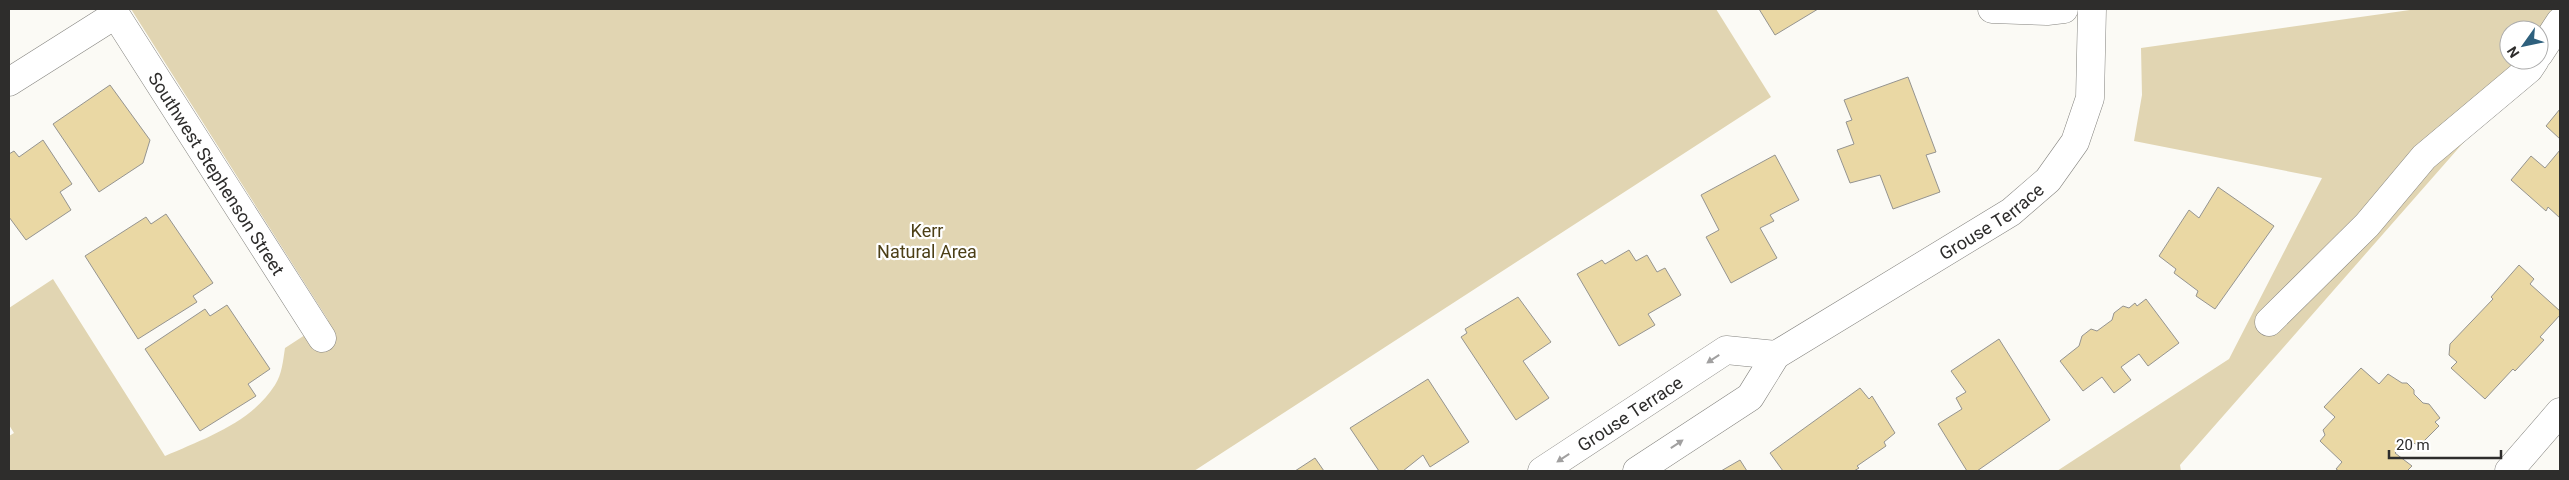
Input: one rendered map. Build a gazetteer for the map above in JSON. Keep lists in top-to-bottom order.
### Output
{
  "streets": {
    "street": ["Southwest Stephenson Street", "Grouse Terrace"]
  },
  "parks": ["Kerr Natural Area"],
  "scale_bar": "20 m",
  "north": "bottom left"
}
